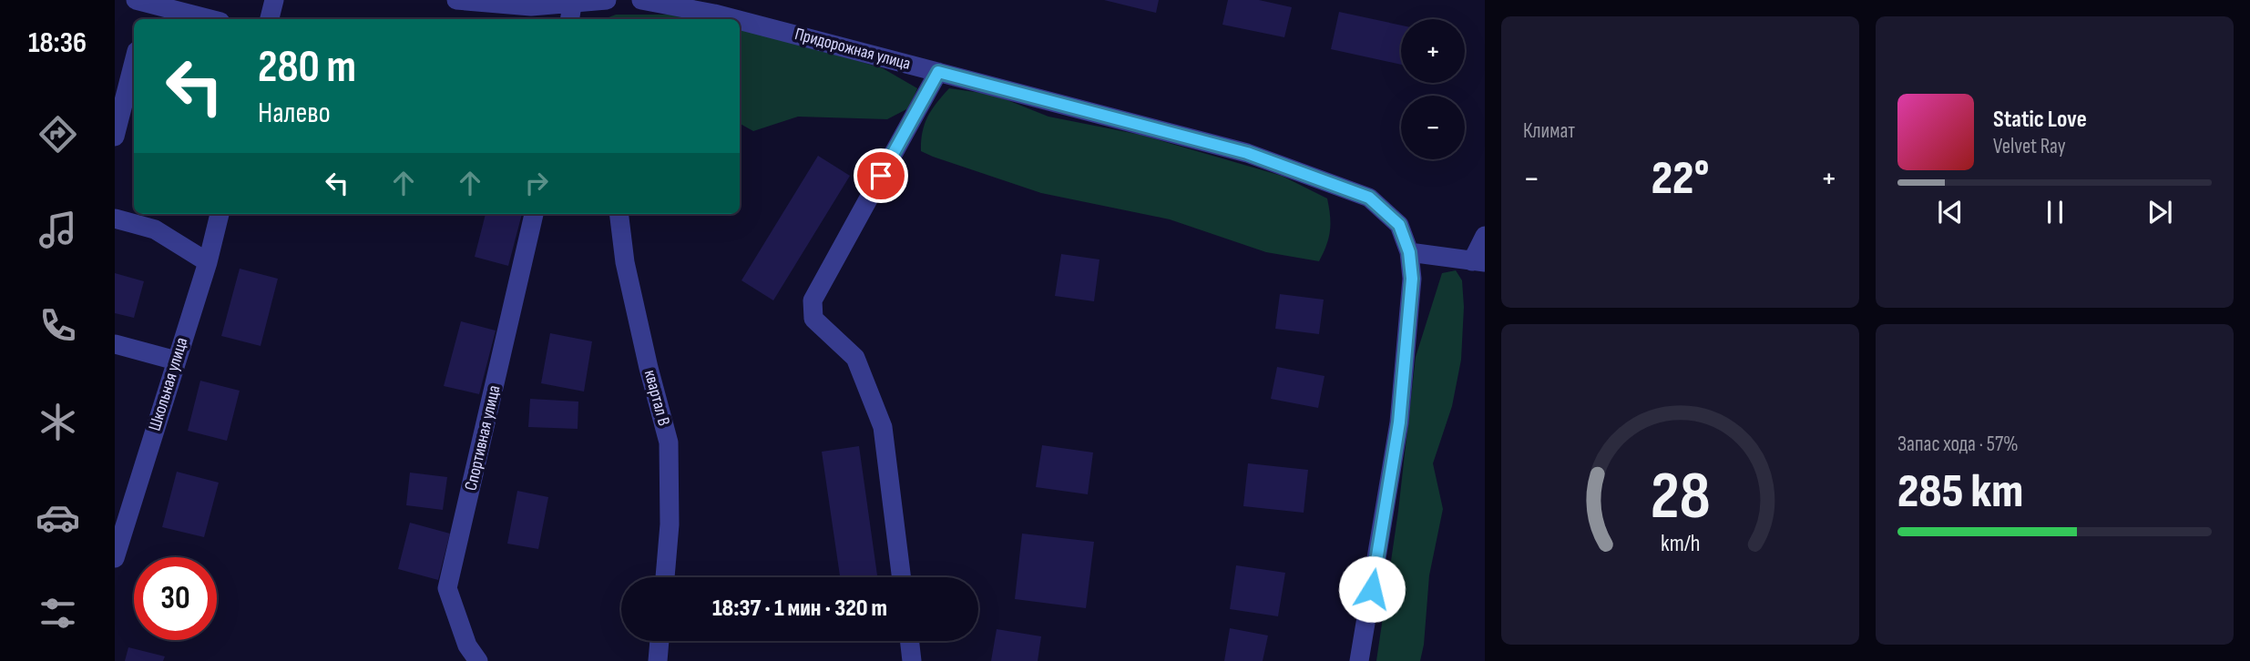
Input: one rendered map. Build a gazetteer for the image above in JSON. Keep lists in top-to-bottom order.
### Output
{
  "streets": {
    "street": [
      "Придорожная улица",
      "Школьная улица",
      "квартал В",
      "Спортивная улица"
    ]
  },
  "page": {
    "tabs": "18:36",
    "tile": [
      "Климат",
      ["Запас хода · 57%", "285 km"]
    ],
    "map_buttons": ["+", "−"],
    "turn": ["280 m", "Налево"],
    "song": ["Static Love", "Velvet Ray"],
    "heat": ["−", "22°", "+"],
    "limit": "30",
    "trip": "18:37 · 1 мин · 320 m",
    "gauge": ["28", "km/h"]
  }
}
